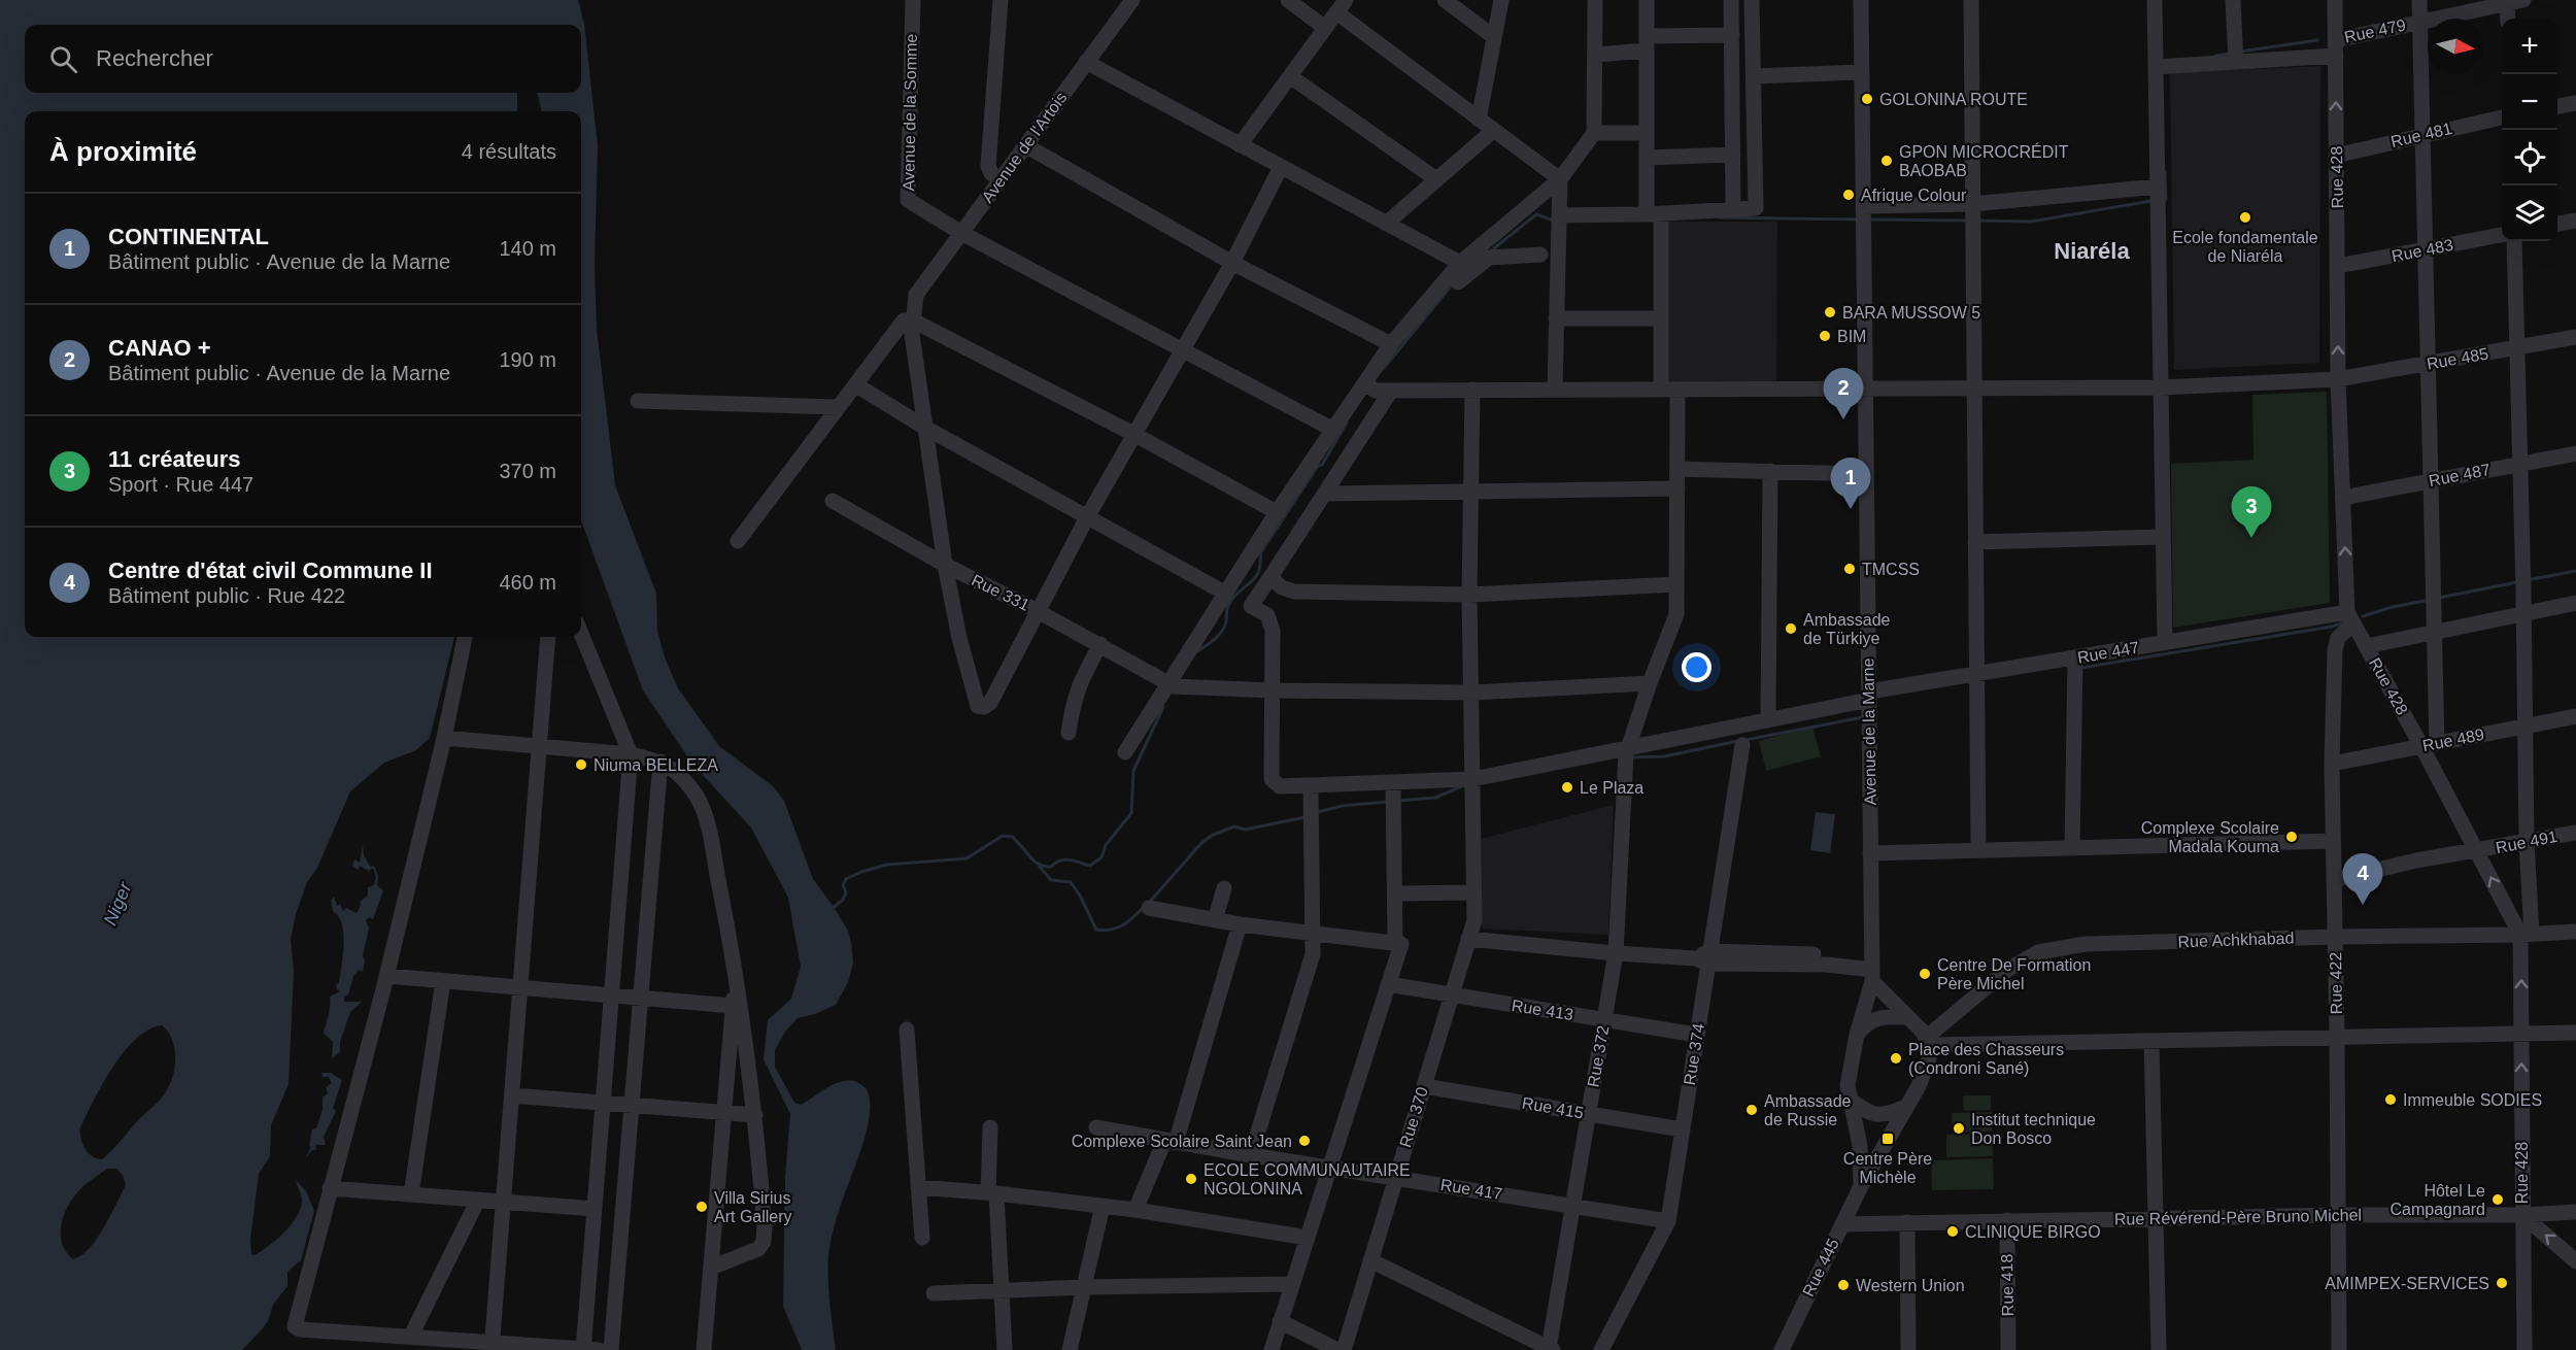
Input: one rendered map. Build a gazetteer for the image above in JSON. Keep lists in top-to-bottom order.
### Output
{
  "streets": {
    "street": [
      "Rue 479",
      "Avenue de la Somme",
      "Rue 481",
      "Avenue de l'Artois",
      "Rue 428",
      "Rue 483",
      "Rue 485",
      "Rue 487",
      "Rue 331",
      "Rue 447",
      "Avenue de la Marne",
      "Rue 489",
      "Rue 491",
      "Rue Achkhabad",
      "Rue 422",
      "Rue 413",
      "Rue 374",
      "Rue 372",
      "Rue 415",
      "Rue 370",
      "Rue 417",
      "Rue Révérend-Père Bruno Michel",
      "Rue 445",
      "Rue 418"
    ]
  },
  "crossings": [
    ["Rue 479", "Rue 428"],
    ["Avenue de la Somme", "Avenue de l'Artois"],
    ["Rue 481", "Rue 428"],
    ["Rue 428", "Rue 483"],
    ["Rue 428", "Rue 485"],
    ["Rue 428", "Rue 487"],
    ["Rue 428", "Rue 447"],
    ["Rue 428", "Rue 489"],
    ["Rue 428", "Rue 491"],
    ["Rue 428", "Rue Achkhabad"],
    ["Rue 428", "Rue 422"],
    ["Rue 428", "Rue Révérend-Père Bruno Michel"],
    ["Rue 485", "Avenue de la Marne"],
    ["Rue 485", "Rue 372"],
    ["Rue 447", "Avenue de la Marne"],
    ["Rue 447", "Rue 422"],
    ["Rue 447", "Rue 372"],
    ["Avenue de la Marne", "Rue Achkhabad"],
    ["Avenue de la Marne", "Rue 445"],
    ["Rue 489", "Rue 422"],
    ["Rue 491", "Rue 422"],
    ["Rue Achkhabad", "Rue 422"],
    ["Rue Achkhabad", "Rue 445"],
    ["Rue 422", "Rue Révérend-Père Bruno Michel"],
    ["Rue 413", "Rue 374"],
    ["Rue 413", "Rue 372"],
    ["Rue 413", "Rue 370"],
    ["Rue 374", "Rue 415"],
    ["Rue 374", "Rue 417"],
    ["Rue 372", "Rue 415"],
    ["Rue 372", "Rue 417"],
    ["Rue 415", "Rue 370"],
    ["Rue 370", "Rue 417"],
    ["Rue Révérend-Père Bruno Michel", "Rue 445"],
    ["Rue Révérend-Père Bruno Michel", "Rue 418"]
  ],
  "districts": ["Niaréla"],
  "water": ["Niger"],
  "places": {
    "other": [
      "GOLONINA ROUTE",
      "GPON MICROCRÉDIT BAOBAB",
      "Afrique Colour",
      "Ecole fondamentale de Niaréla",
      "BARA MUSSOW 5",
      "BIM",
      "TMCSS",
      "Ambassade de Türkiye",
      "Niuma BELLEZA",
      "Le Plaza",
      "Complexe Scolaire Madala Kouma",
      "Centre De Formation Père Michel",
      "Place des Chasseurs (Condroni Sané)",
      "Immeuble SODIES",
      "Ambassade de Russie",
      "Institut technique Don Bosco",
      "Complexe Scolaire Saint Jean",
      "ECOLE COMMUNAUTAIRE NGOLONINA",
      "Hôtel Le Campagnard",
      "Villa Sirius Art Gallery",
      "CLINIQUE BIRGO",
      "AMIMPEX-SERVICES",
      "Western Union"
    ],
    "transit": ["Centre Père Michèle"]
  },
  "north": "right",
  "page": {
    "map_buttons": ["+", "−"],
    "search": "Rechercher",
    "heading": ["À proximité", "4 résultats"],
    "list": [
      {
        "mark": "1",
        "name": "CONTINENTAL",
        "note": "Bâtiment public · Avenue de la Marne",
        "value": "140 m"
      },
      {
        "mark": "2",
        "name": "CANAO +",
        "note": "Bâtiment public · Avenue de la Marne",
        "value": "190 m"
      },
      {
        "mark": "3",
        "name": "11 créateurs",
        "note": "Sport · Rue 447",
        "value": "370 m"
      },
      {
        "mark": "4",
        "name": "Centre d'état civil Commune II",
        "note": "Bâtiment public · Rue 422",
        "value": "460 m"
      }
    ],
    "pins": [
      "2",
      "1",
      "3",
      "4"
    ]
  }
}
